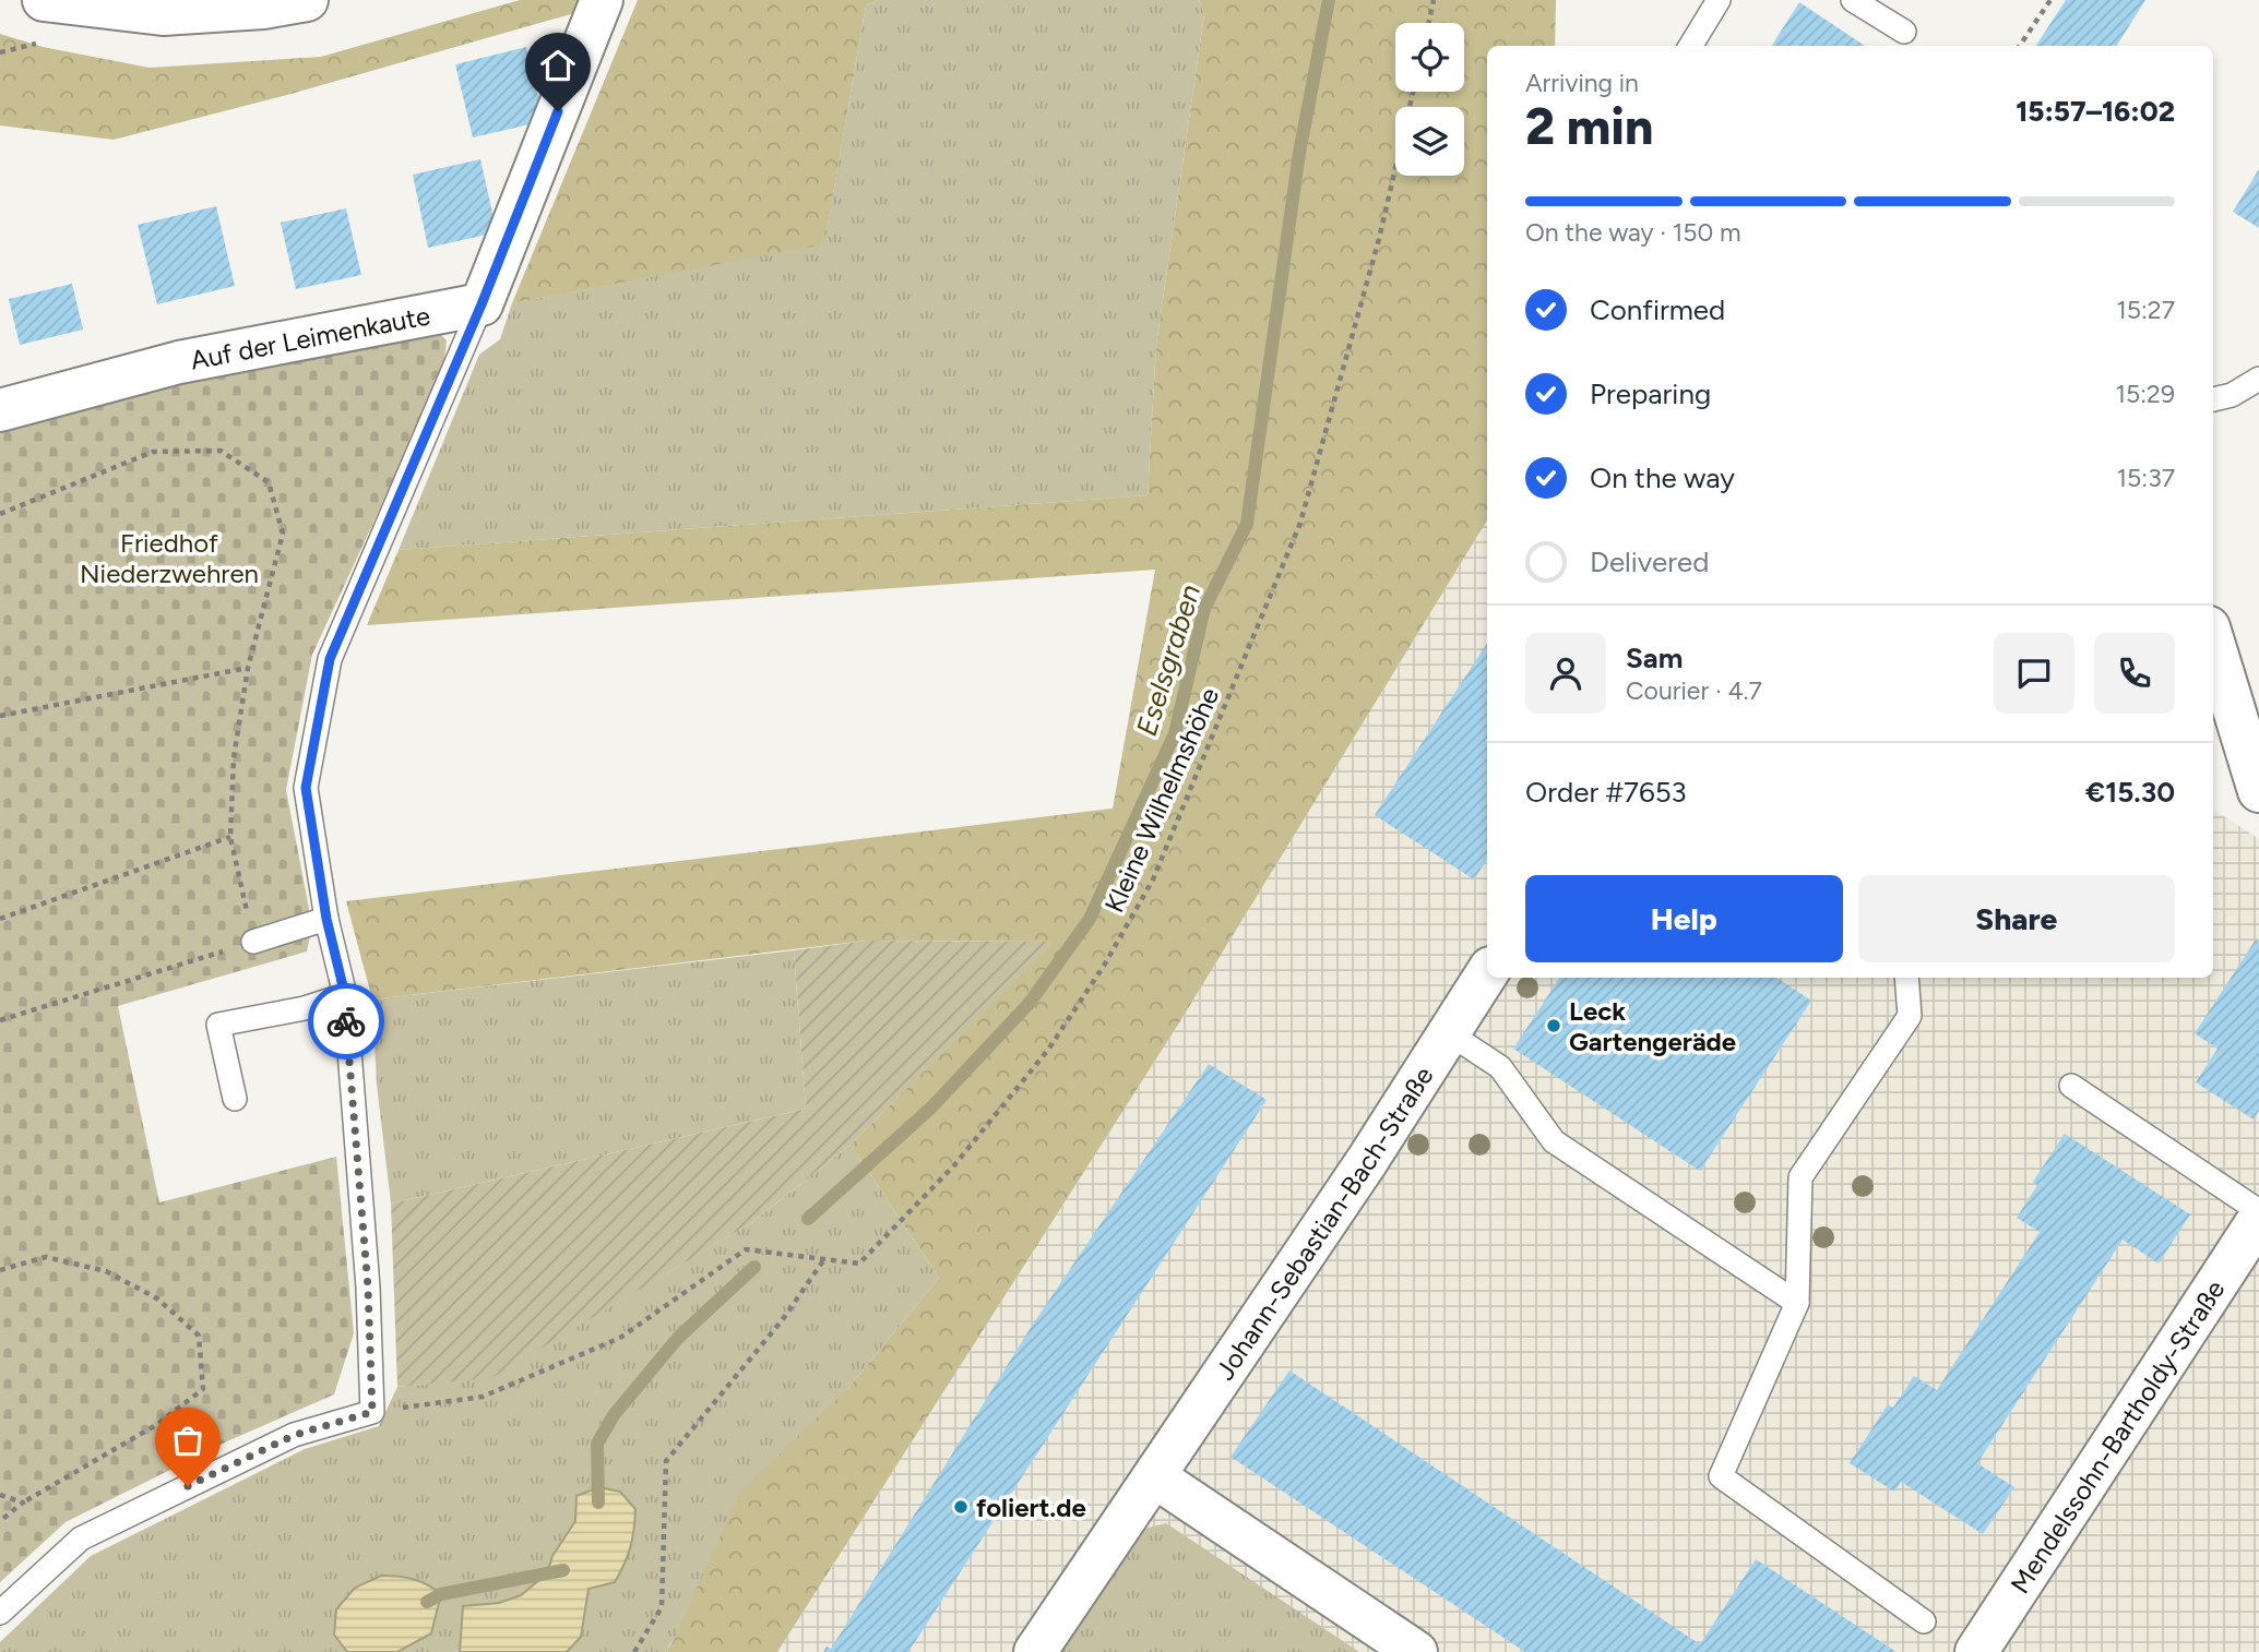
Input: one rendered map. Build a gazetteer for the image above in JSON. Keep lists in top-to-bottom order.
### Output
{
  "streets": {
    "street": ["Auf der Leimenkaute", "Johann-Sebastian-Bach-Straße", "Mendelssohn-Bartholdy-Straße"],
    "path": ["Kleine Wilhelmshöhe"]
  },
  "water": ["Eselsgraben"],
  "parks": ["Friedhof Niederzwehren"],
  "places": ["Leck Gartengeräde", "foliert.de"],
  "page": {
    "heading": ["2 min", "Arriving in", "15:57–16:02"],
    "panel": [
      "Sam",
      "Courier · 4.7",
      "Order #7653",
      "€15.30"
    ],
    "bar": "On the way · 150 m",
    "list": [
      ["Confirmed", "15:27"],
      ["Preparing", "15:29"],
      ["On the way", "15:37"],
      "Delivered"
    ],
    "buttons": ["Help", "Share"]
  }
}
